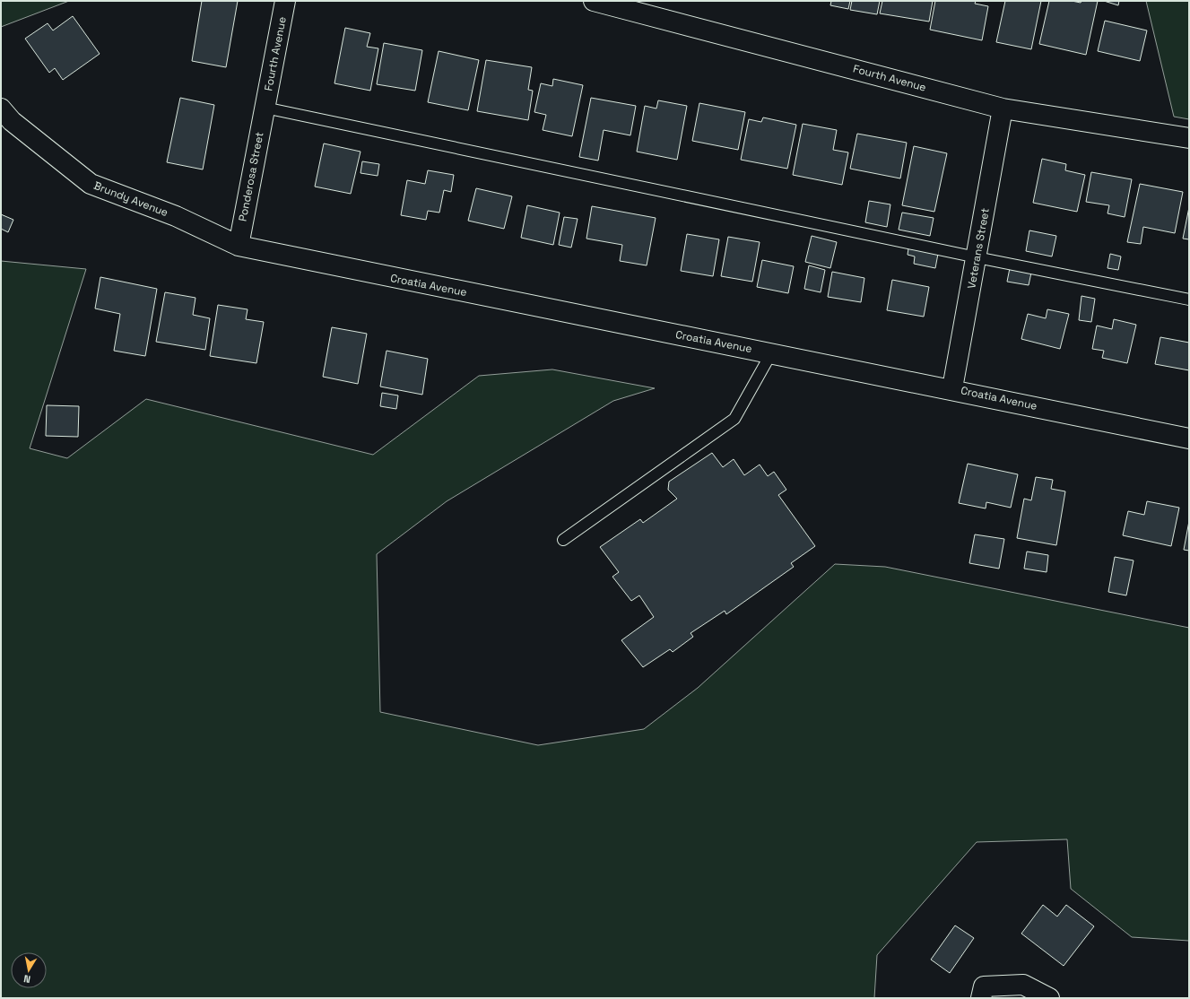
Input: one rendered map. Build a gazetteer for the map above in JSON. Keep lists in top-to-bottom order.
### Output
{
  "streets": {
    "street": [
      "Fourth Avenue",
      "Ponderosa Street",
      "Brundy Avenue",
      "Veterans Street",
      "Croatia Avenue"
    ]
  },
  "crossings": [
    ["Fourth Avenue", "Ponderosa Street"],
    ["Fourth Avenue", "Veterans Street"],
    ["Ponderosa Street", "Brundy Avenue"],
    ["Ponderosa Street", "Croatia Avenue"],
    ["Brundy Avenue", "Croatia Avenue"],
    ["Veterans Street", "Croatia Avenue"]
  ],
  "north": "bottom"
}
